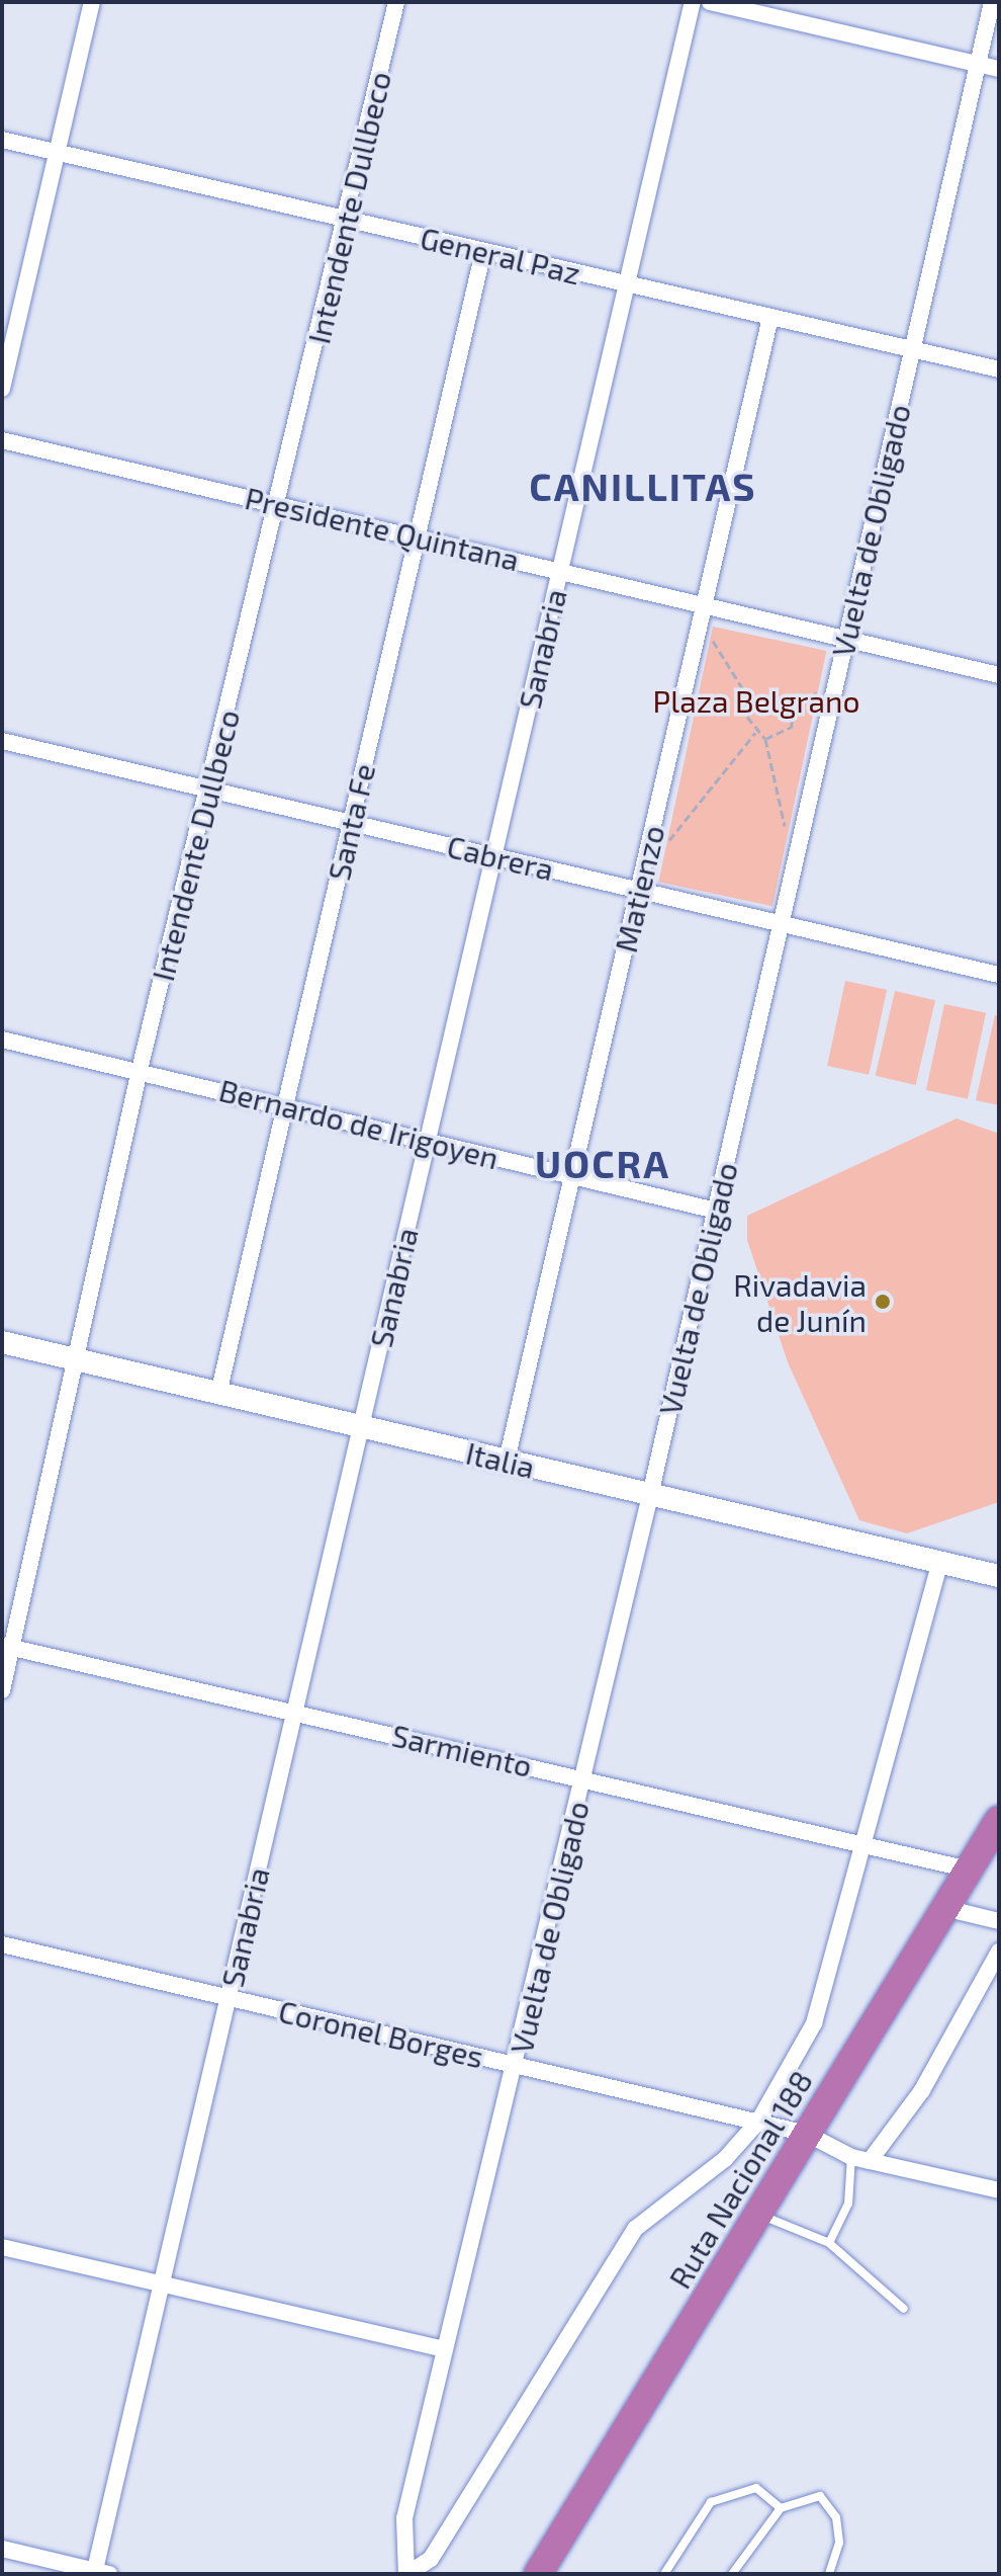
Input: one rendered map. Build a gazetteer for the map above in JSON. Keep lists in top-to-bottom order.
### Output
{
  "streets": {
    "highway": ["Ruta Nacional 188"],
    "street": [
      "Intendente Dullbeco",
      "General Paz",
      "Presidente Quintana",
      "Vuelta de Obligado",
      "Sanabria",
      "Santa Fe",
      "Cabrera",
      "Matienzo",
      "Bernardo de Irigoyen",
      "Italia",
      "Sarmiento",
      "Coronel Borges"
    ]
  },
  "crossings": [
    ["Intendente Dullbeco", "General Paz"],
    ["Intendente Dullbeco", "Presidente Quintana"],
    ["Intendente Dullbeco", "Cabrera"],
    ["Intendente Dullbeco", "Bernardo de Irigoyen"],
    ["Intendente Dullbeco", "Italia"],
    ["Intendente Dullbeco", "Sarmiento"],
    ["General Paz", "Vuelta de Obligado"],
    ["General Paz", "Sanabria"],
    ["General Paz", "Santa Fe"],
    ["General Paz", "Matienzo"],
    ["Presidente Quintana", "Vuelta de Obligado"],
    ["Presidente Quintana", "Sanabria"],
    ["Presidente Quintana", "Santa Fe"],
    ["Presidente Quintana", "Matienzo"],
    ["Vuelta de Obligado", "Cabrera"],
    ["Vuelta de Obligado", "Bernardo de Irigoyen"],
    ["Vuelta de Obligado", "Italia"],
    ["Vuelta de Obligado", "Sarmiento"],
    ["Vuelta de Obligado", "Coronel Borges"],
    ["Sanabria", "Cabrera"],
    ["Sanabria", "Bernardo de Irigoyen"],
    ["Sanabria", "Italia"],
    ["Sanabria", "Sarmiento"],
    ["Sanabria", "Coronel Borges"],
    ["Santa Fe", "Cabrera"],
    ["Santa Fe", "Bernardo de Irigoyen"],
    ["Santa Fe", "Italia"],
    ["Cabrera", "Matienzo"],
    ["Matienzo", "Bernardo de Irigoyen"],
    ["Matienzo", "Italia"],
    ["Sarmiento", "Ruta Nacional 188"],
    ["Coronel Borges", "Ruta Nacional 188"]
  ],
  "districts": ["CANILLITAS", "UOCRA"],
  "parks": ["Plaza Belgrano"],
  "places": ["Rivadavia de Junín"]
}
